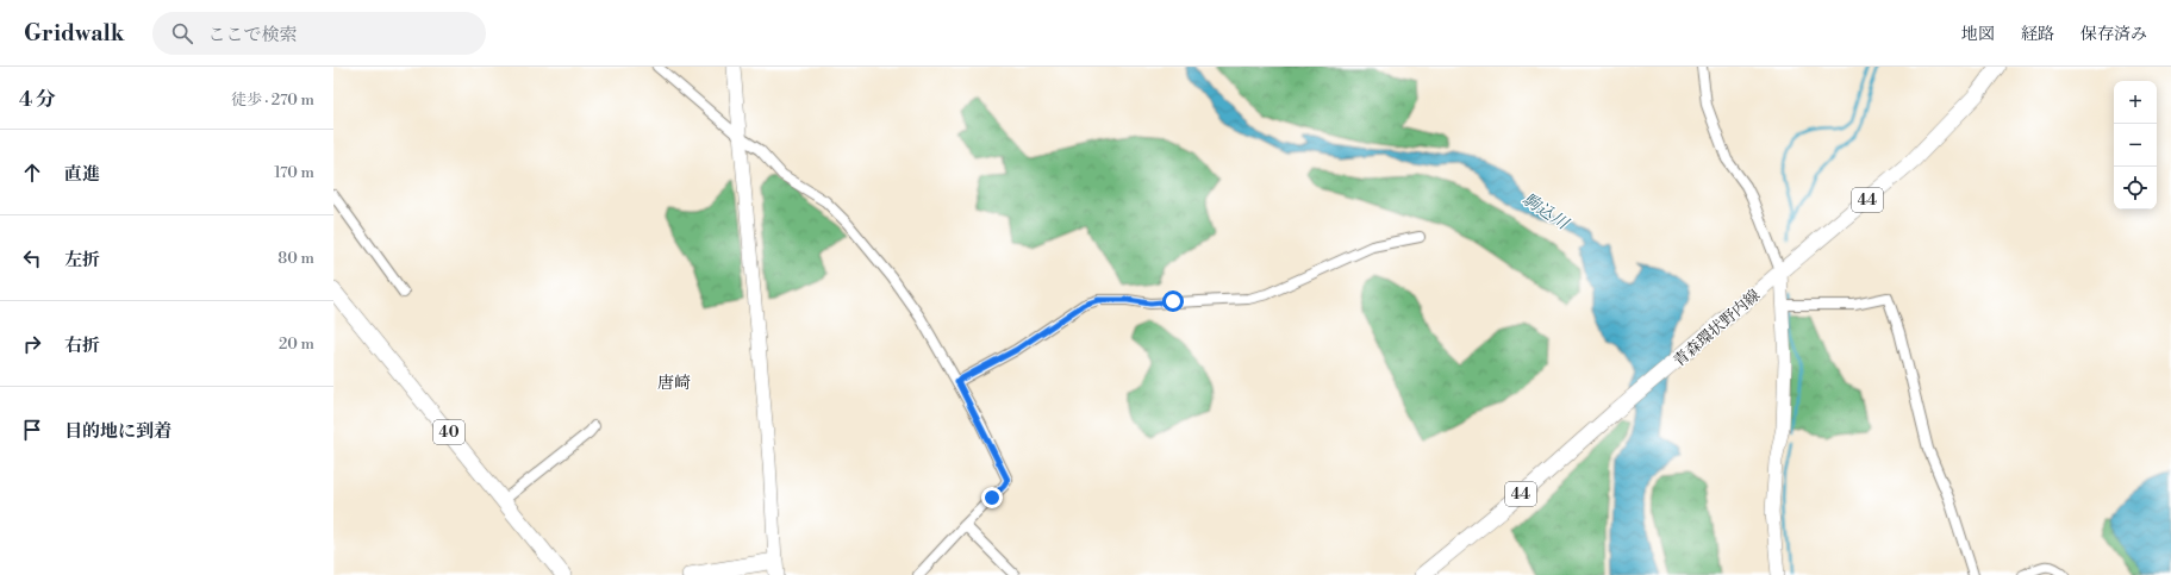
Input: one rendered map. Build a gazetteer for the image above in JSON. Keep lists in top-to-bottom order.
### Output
{
  "streets": {
    "main road": ["44", "青森環状野内線", "40"]
  },
  "districts": ["唐崎"],
  "water": ["駒込川"],
  "page": {
    "header": "Gridwalk",
    "search": "ここで検索",
    "nav": ["地図", "経路", "保存済み"],
    "heading": ["4 分", "徒歩 · 270 m"],
    "map_buttons": ["+", "−"],
    "list": [
      ["直進", "170 m"],
      ["左折", "80 m"],
      ["右折", "20 m"],
      "目的地に到着"
    ]
  }
}
